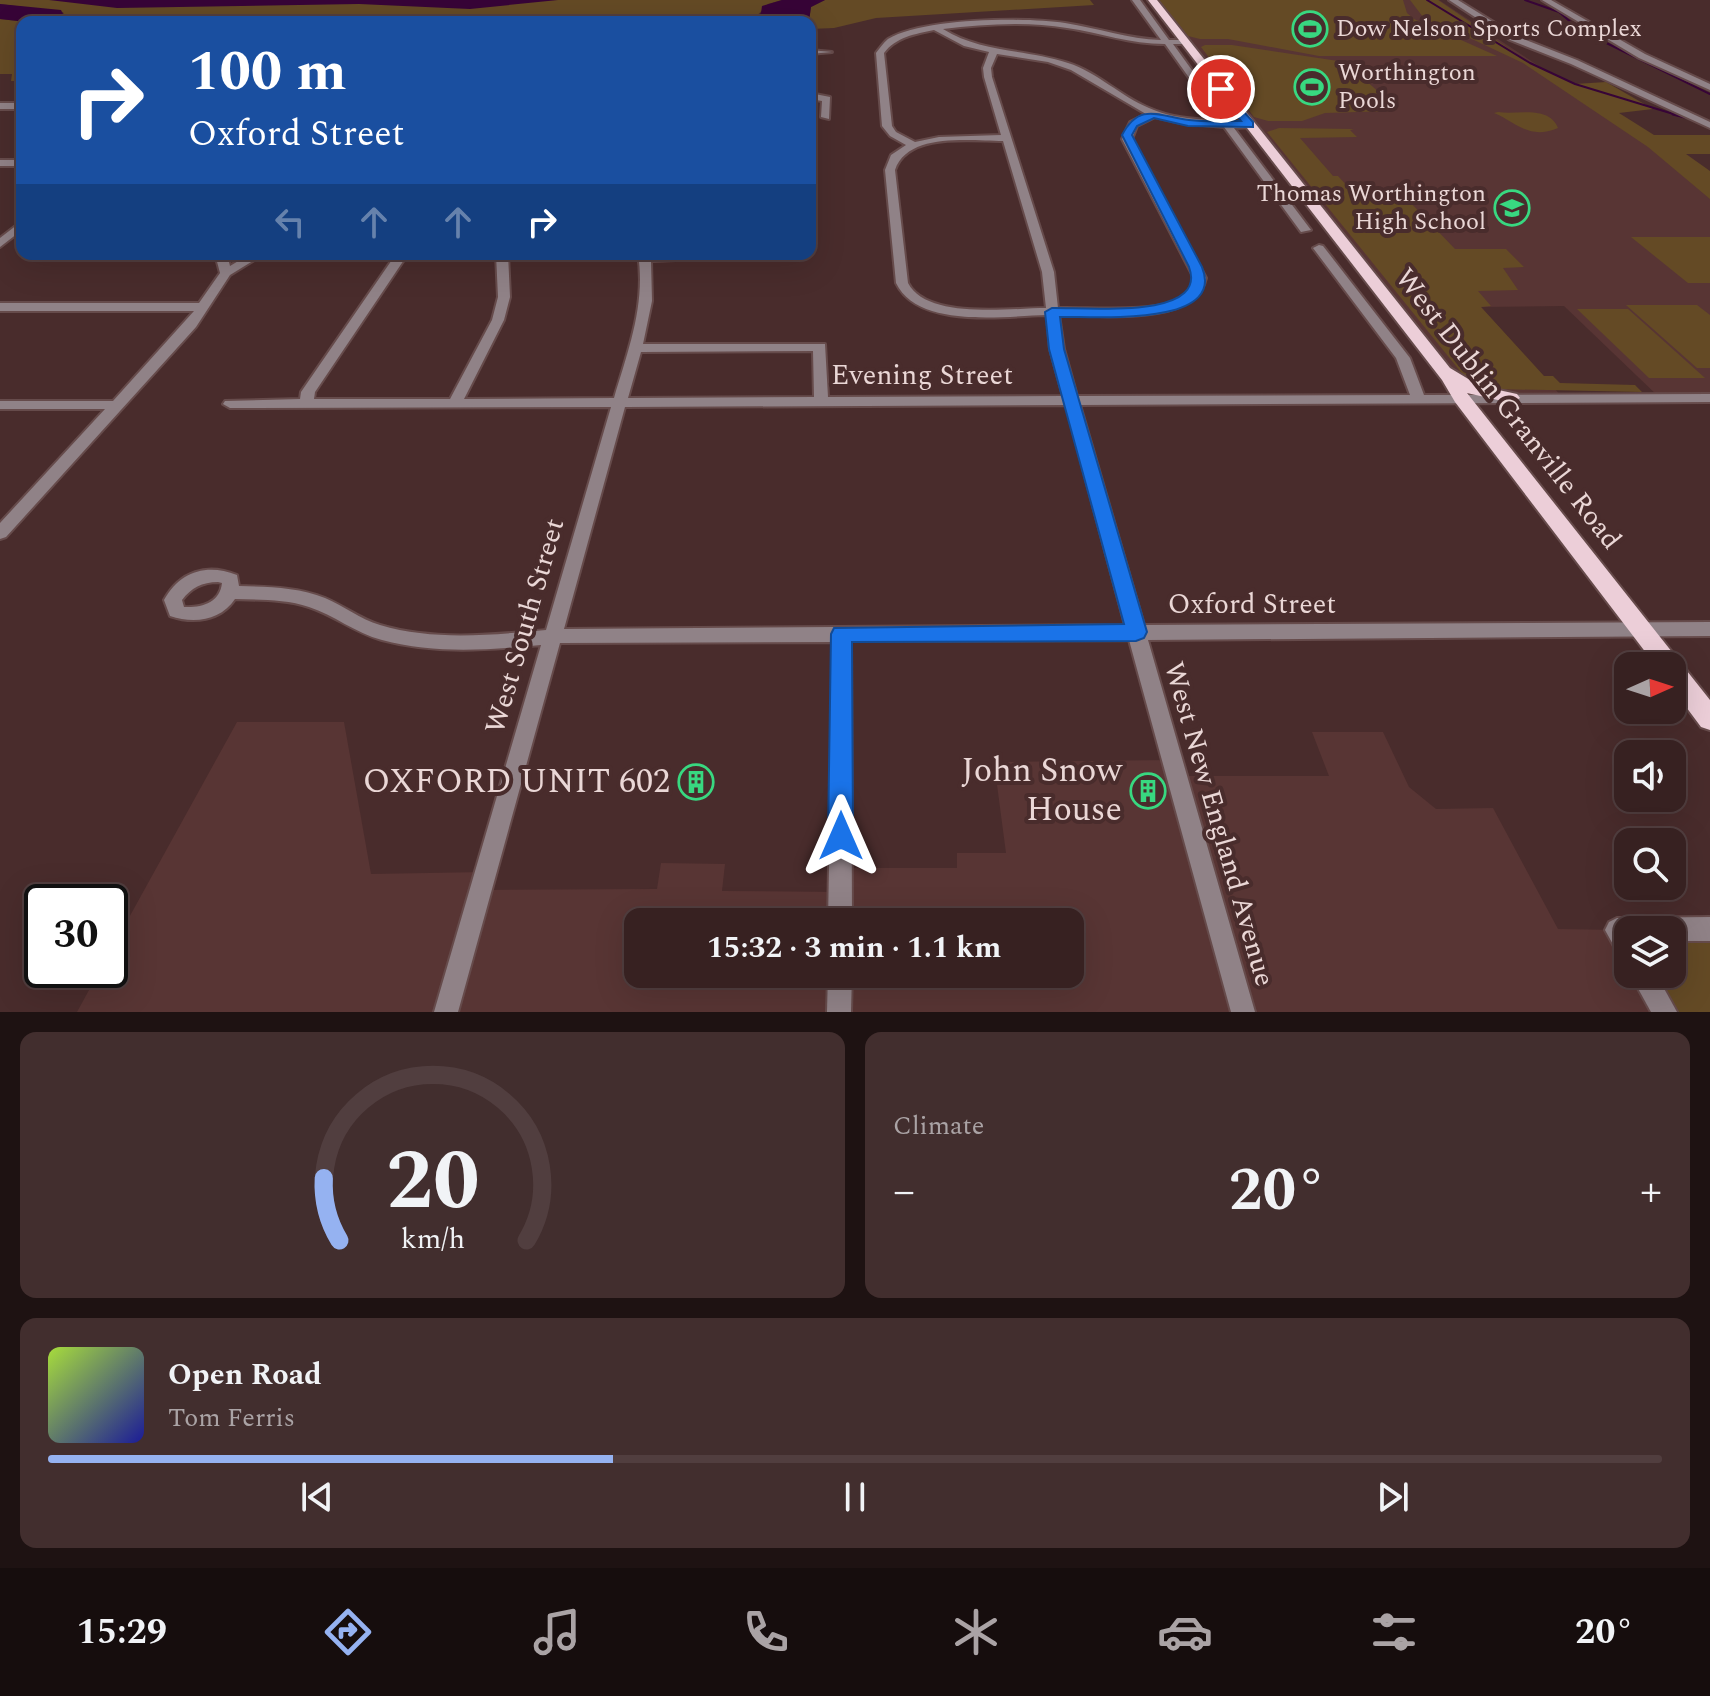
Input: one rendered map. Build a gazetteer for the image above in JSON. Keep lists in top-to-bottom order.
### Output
{
  "streets": {
    "main road": ["West Dublin Granville Road"],
    "street": [
      "Evening Street",
      "Oxford Street",
      "West South Street",
      "West New England Avenue"
    ]
  },
  "crossings": [
    ["Evening Street", "West Dublin Granville Road"],
    ["Evening Street", "West South Street"],
    ["Evening Street", "West New England Avenue"],
    ["West Dublin Granville Road", "Oxford Street"],
    ["Oxford Street", "West South Street"],
    ["Oxford Street", "West New England Avenue"]
  ],
  "places": {
    "sports": ["Dow Nelson Sports Complex", "Worthington Pools"],
    "school or university": ["Thomas Worthington High School"],
    "building": ["OXFORD UNIT 602", "John Snow House"]
  },
  "north": "right",
  "page": {
    "turn": ["100 m", "Oxford Street"],
    "limit": "30",
    "trip": "15:32 · 3 min · 1.1 km",
    "tile": "Climate",
    "heat": ["−", "20°", "+"],
    "song": ["Open Road", "Tom Ferris"],
    "tabs": ["15:29", "20°"],
    "gauge": ["20", "km/h"]
  }
}
